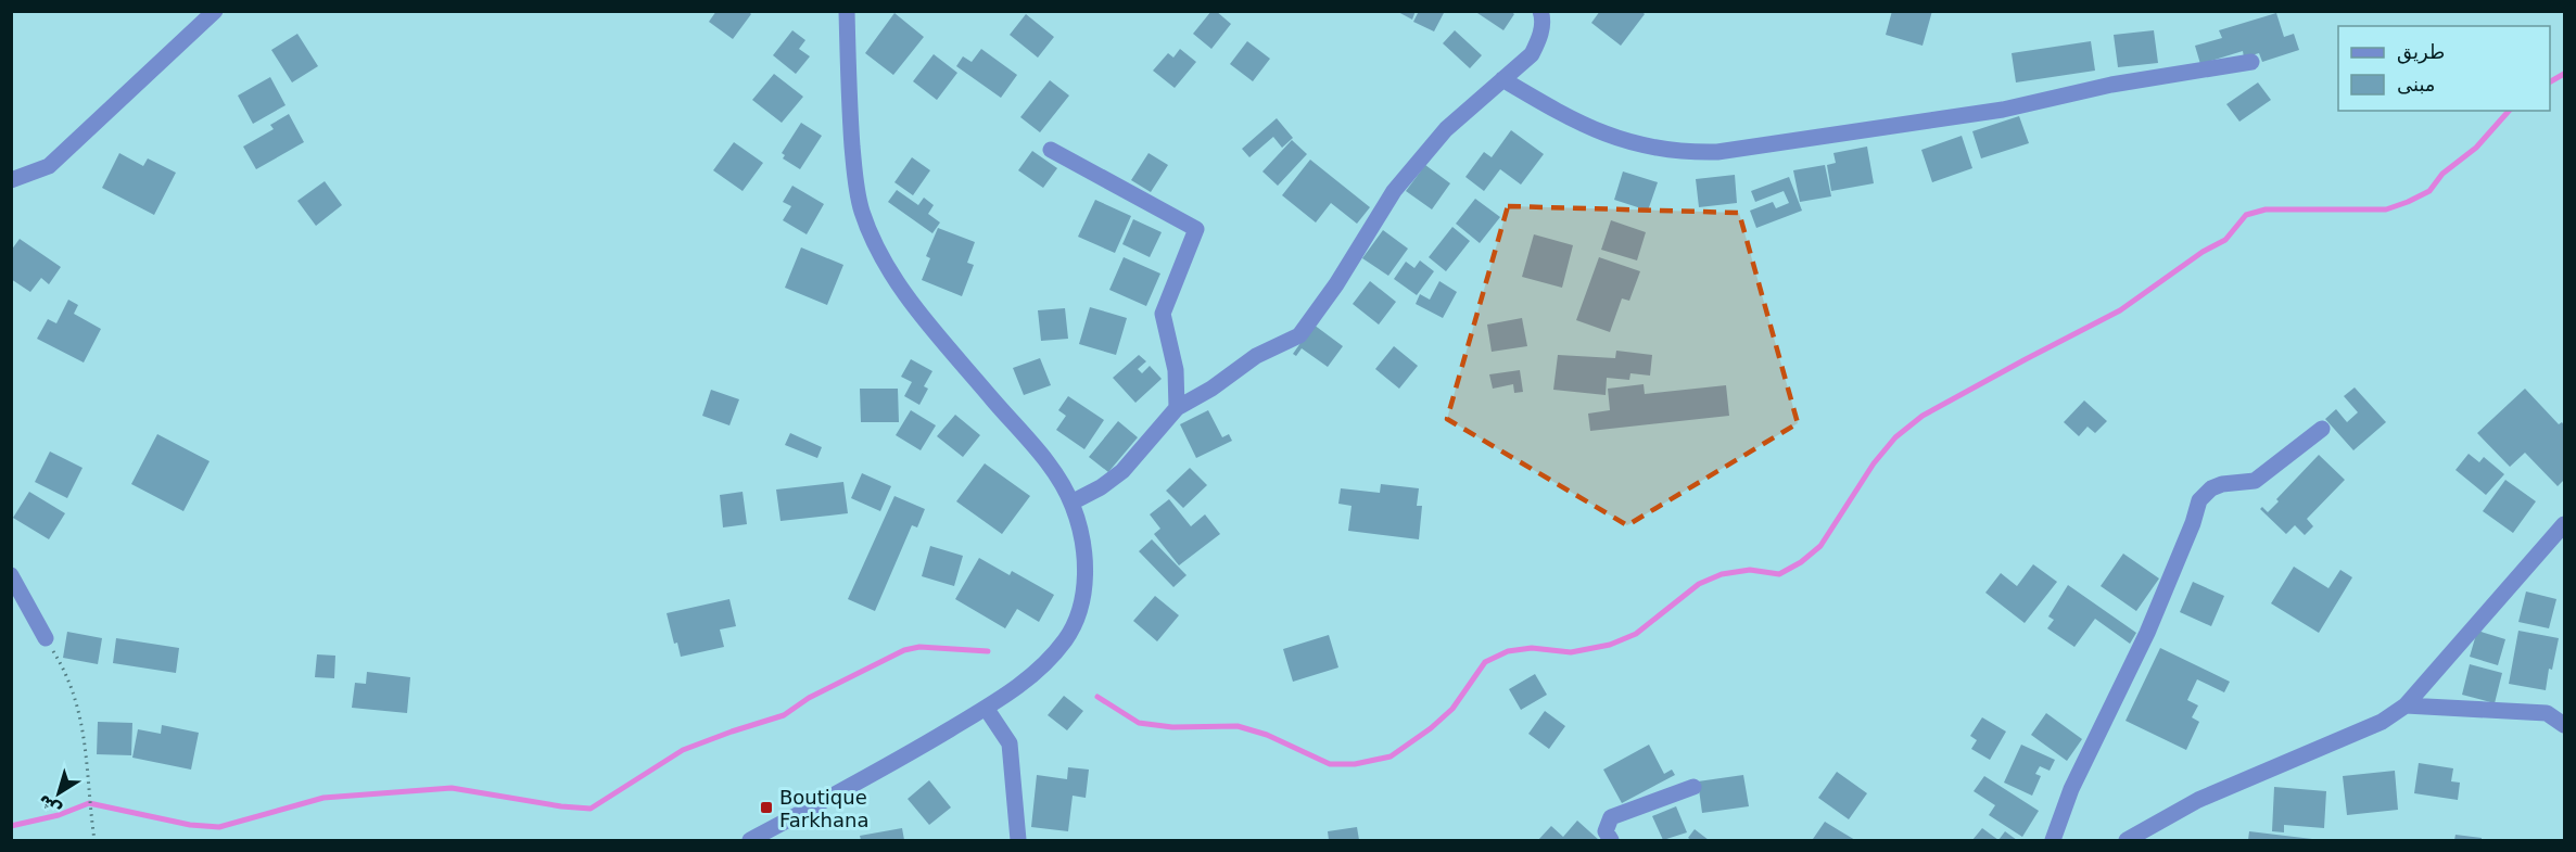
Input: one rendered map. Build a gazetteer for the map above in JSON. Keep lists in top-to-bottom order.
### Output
{
  "places": {
    "transit": ["Boutique Farkhana"]
  },
  "legend": ["طريق", "مبنى"],
  "north": "bottom left"
}
